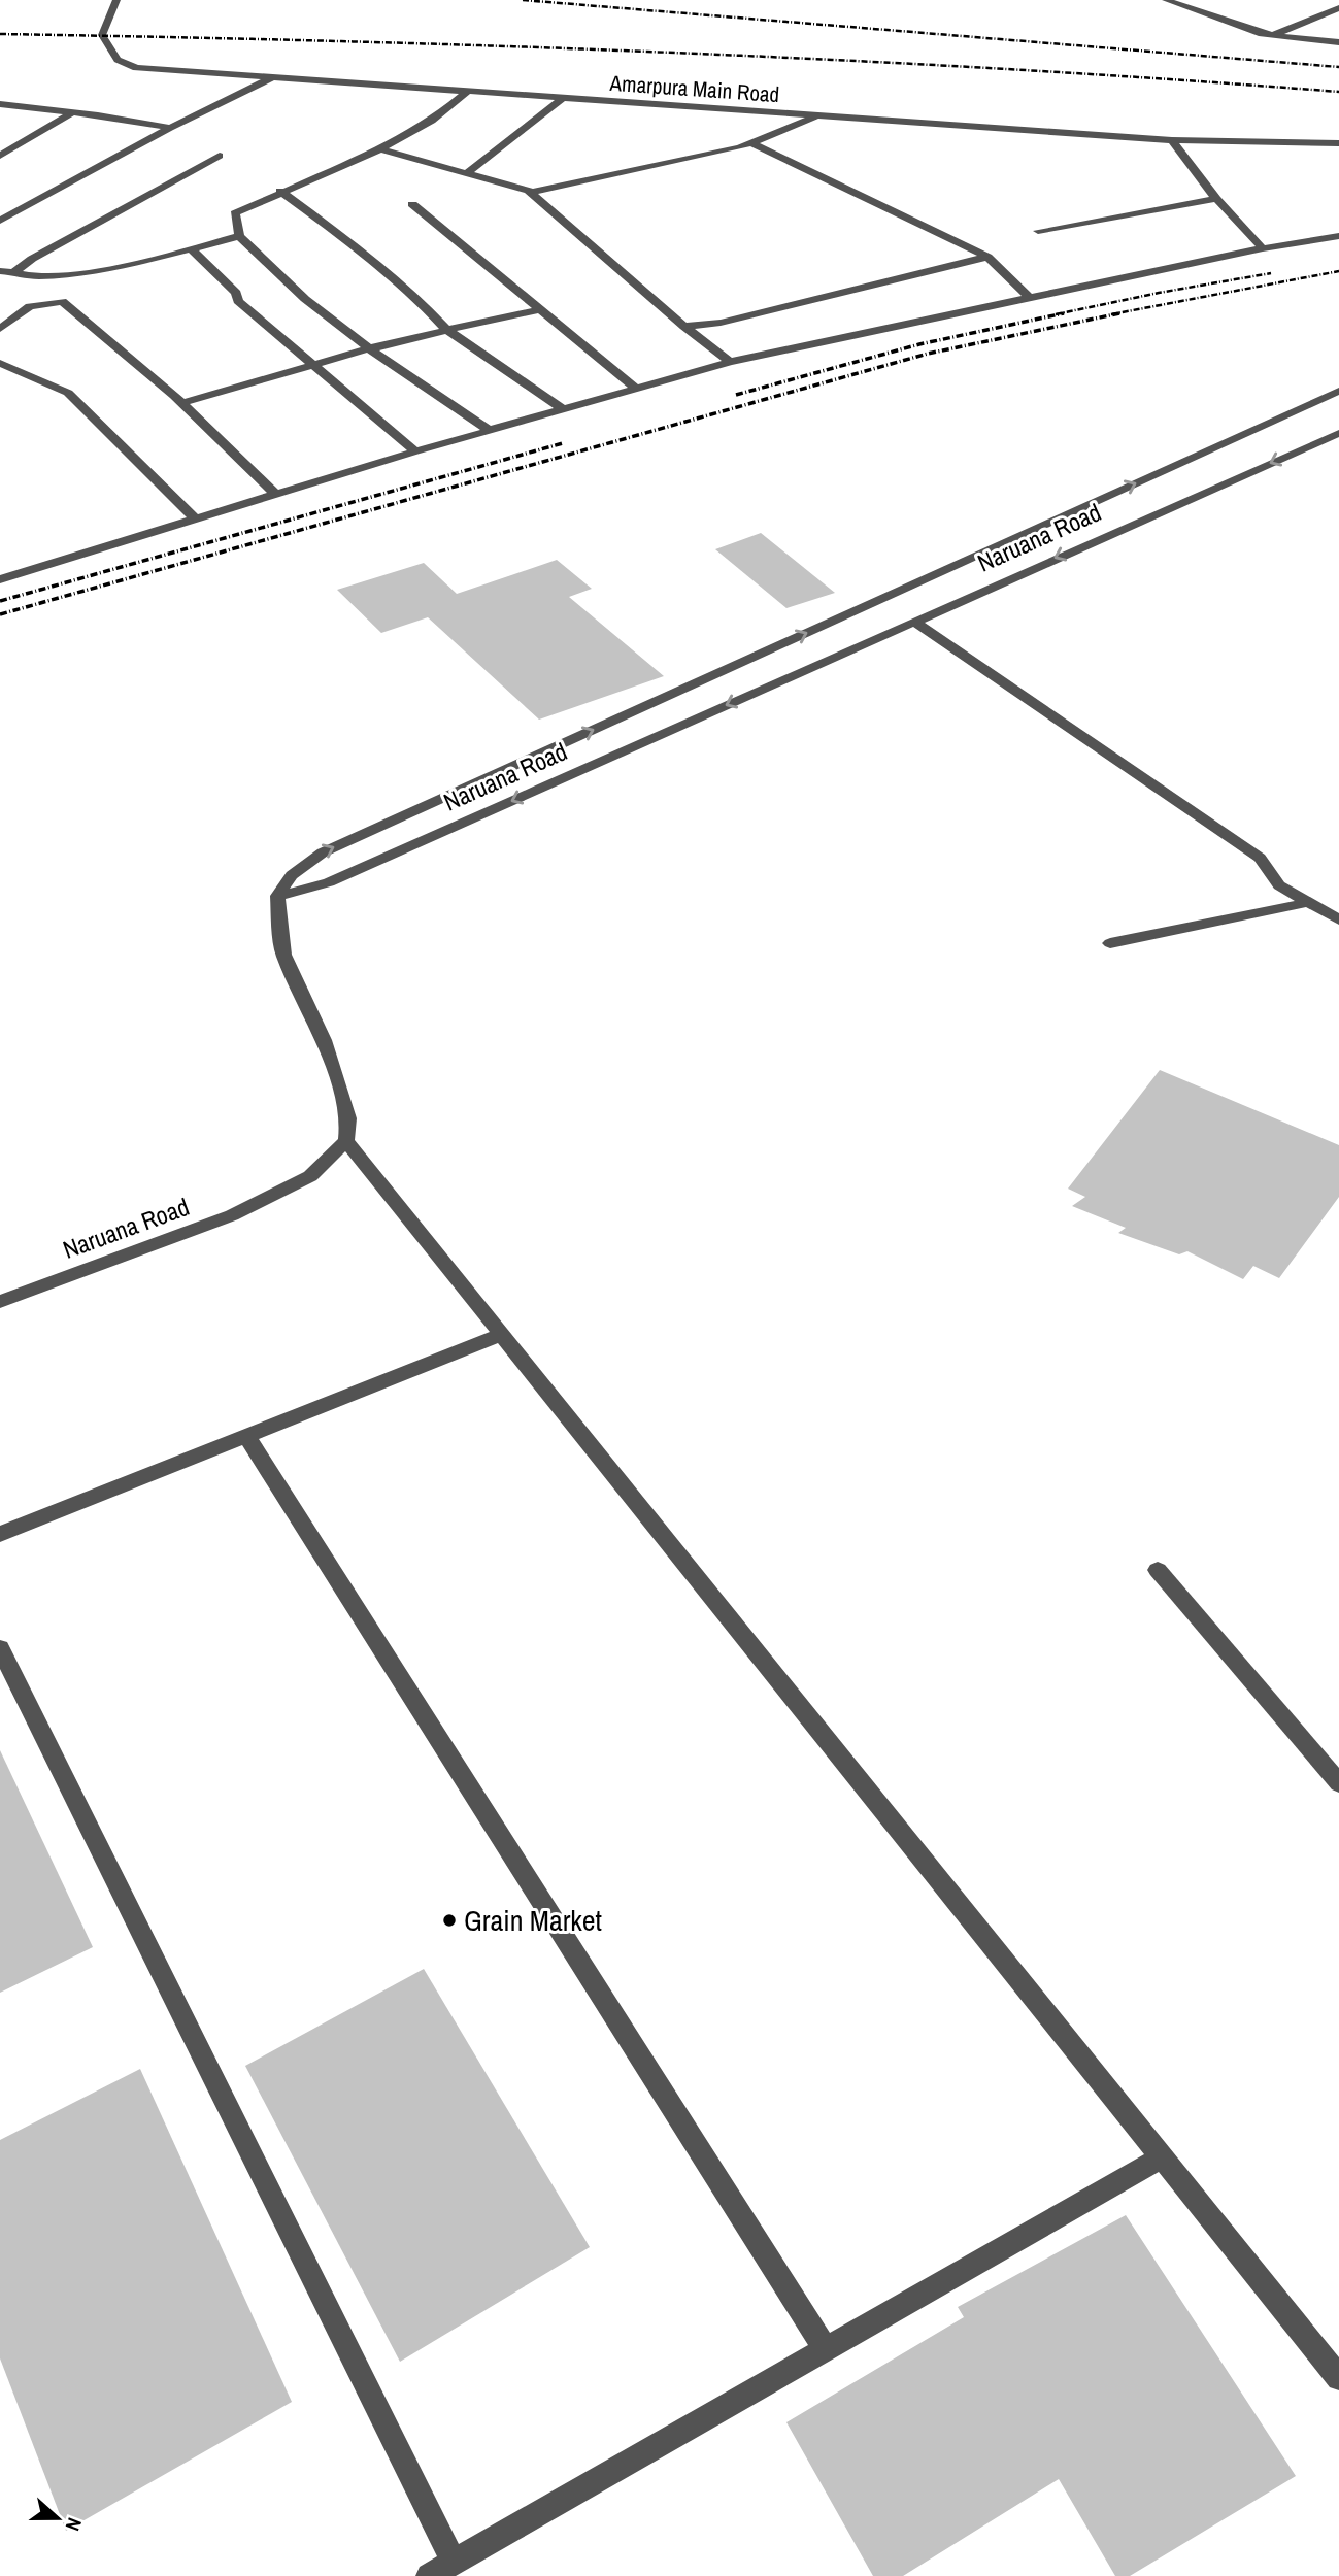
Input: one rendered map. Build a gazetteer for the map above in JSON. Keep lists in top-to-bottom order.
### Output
{
  "streets": {
    "street": ["Amarpura Main Road", "Naruana Road"]
  },
  "places": ["Grain Market"],
  "north": "right"
}
